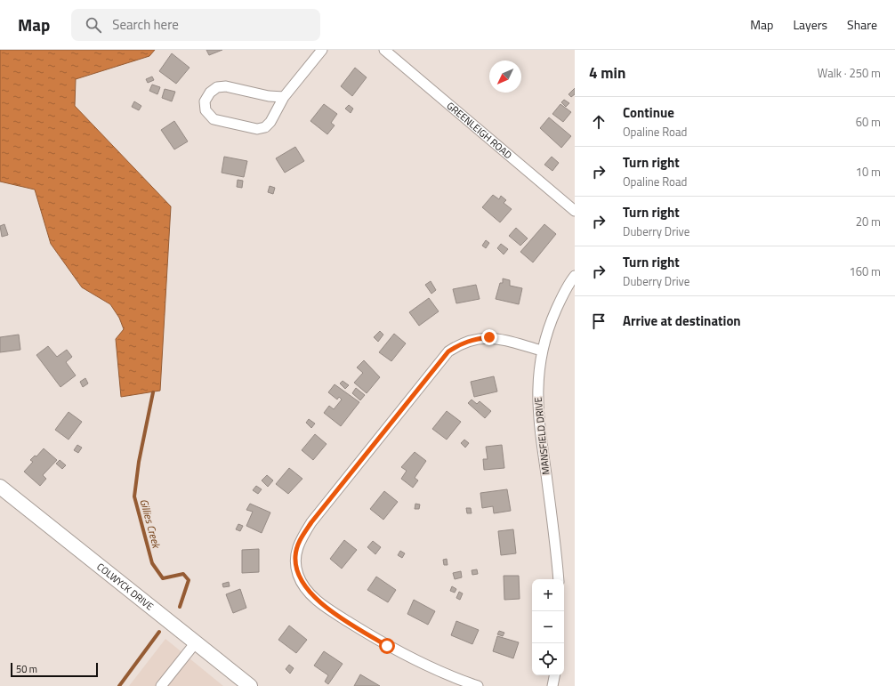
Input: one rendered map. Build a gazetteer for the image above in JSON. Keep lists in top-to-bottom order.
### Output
{
  "streets": {
    "street": ["GREENLEIGH ROAD", "MANSFIELD DRIVE", "COLWYCK DRIVE"]
  },
  "water": ["Gillies Creek"],
  "scale_bar": "50 m",
  "north": "bottom left",
  "page": {
    "header": "Map",
    "search": "Search here",
    "nav": ["Map", "Layers", "Share"],
    "heading": ["4 min", "Walk · 250 m"],
    "list": [
      ["Continue", "Opaline Road", "60 m"],
      ["Turn right", "Opaline Road", "10 m"],
      ["Turn right", "Duberry Drive", "20 m"],
      ["Turn right", "Duberry Drive", "160 m"],
      "Arrive at destination"
    ],
    "map_buttons": ["+", "−"],
    "scale": "50 m"
  }
}
